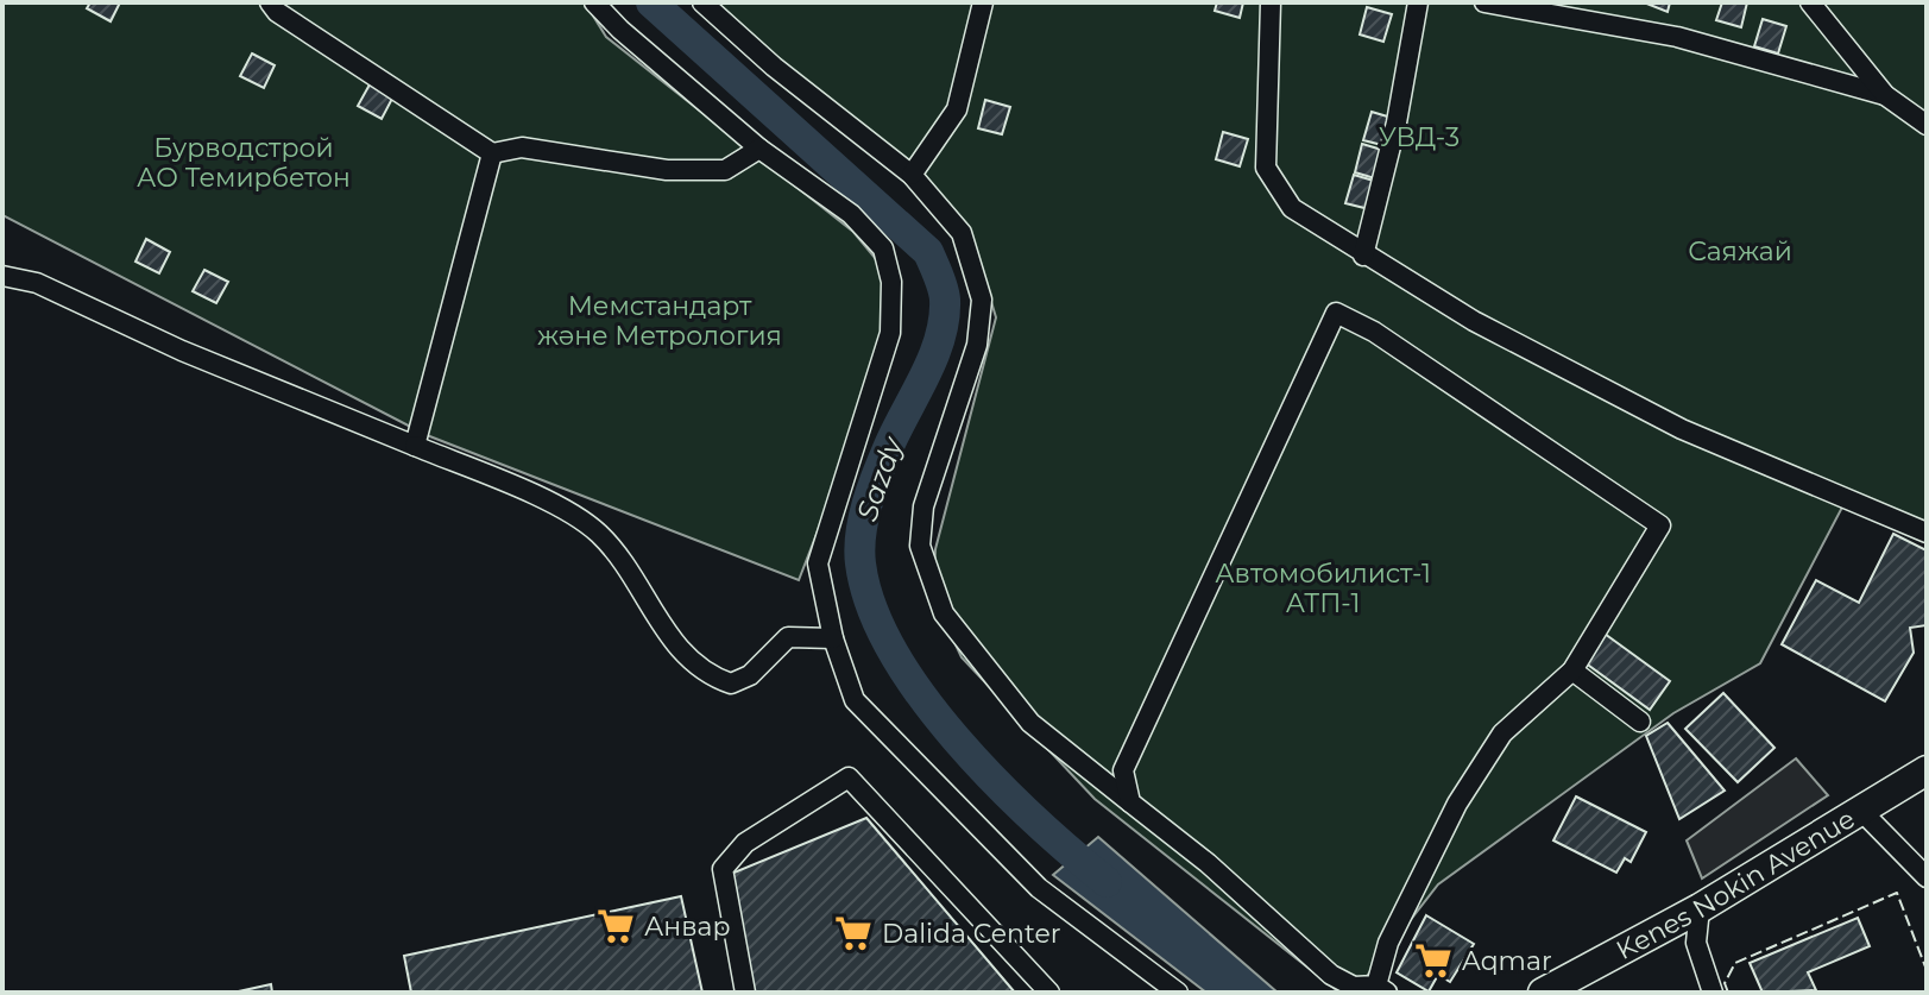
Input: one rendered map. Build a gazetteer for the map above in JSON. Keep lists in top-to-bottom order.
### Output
{
  "streets": {
    "highway": ["Kenes Nokin Avenue"]
  },
  "water": ["Sazdy"],
  "parks": [
    "УВД-3",
    "Бурводстрой АО Темирбетон",
    "Саяжай",
    "Мемстандарт және Метрология",
    "Автомобилист-1 АТП-1"
  ],
  "places": {
    "supermarket": ["Анвар", "Dalida Center", "Aqmar"]
  }
}
